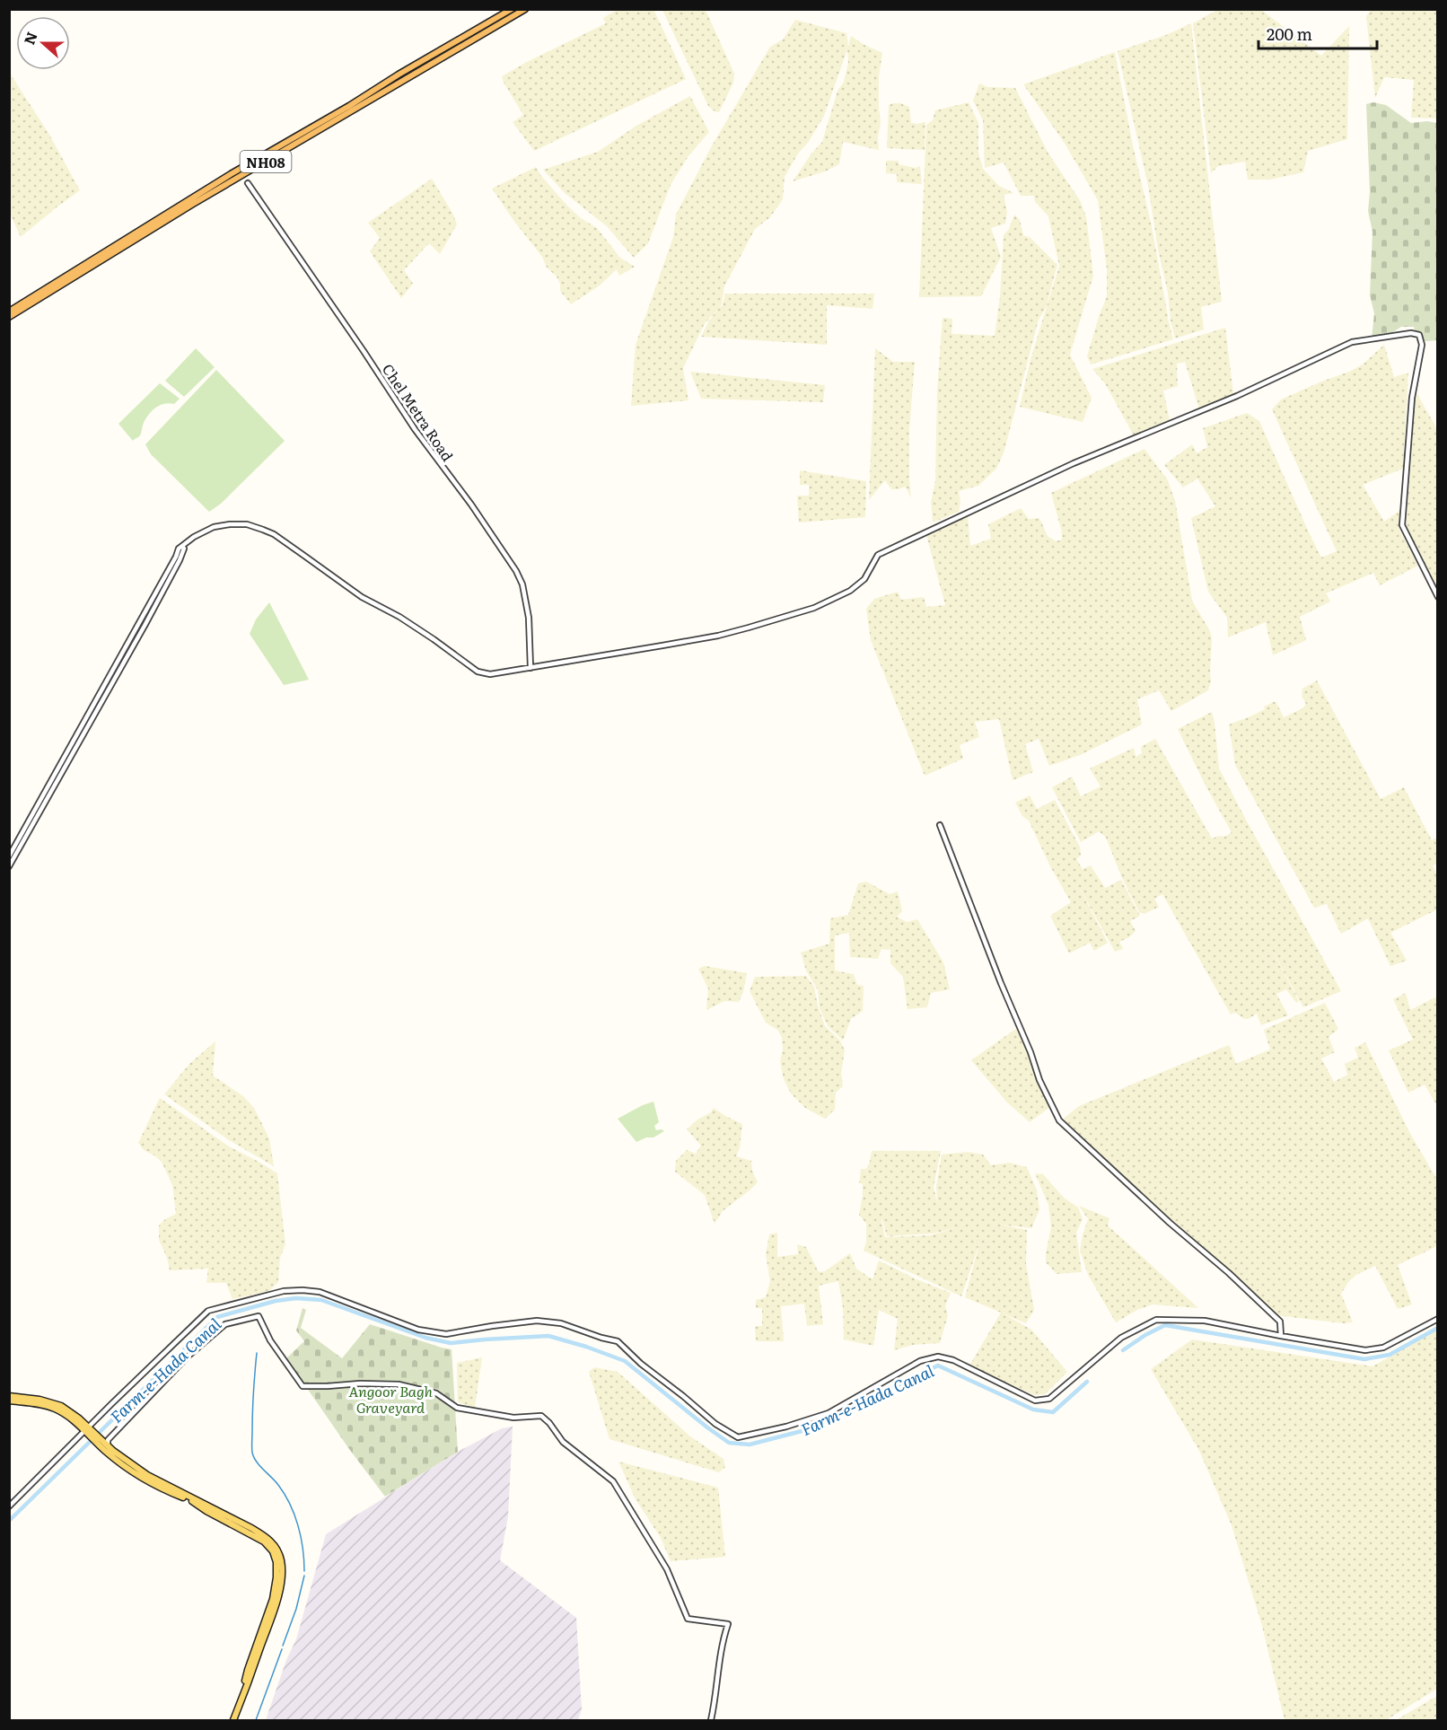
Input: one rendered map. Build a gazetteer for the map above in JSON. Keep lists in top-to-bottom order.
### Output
{
  "streets": {
    "highway": ["NH08"],
    "street": ["Chel Metra Road"]
  },
  "water": ["Farm-e-Hada Canal"],
  "parks": ["Angoor Bagh Graveyard"],
  "scale_bar": "200 m",
  "north": "left"
}
